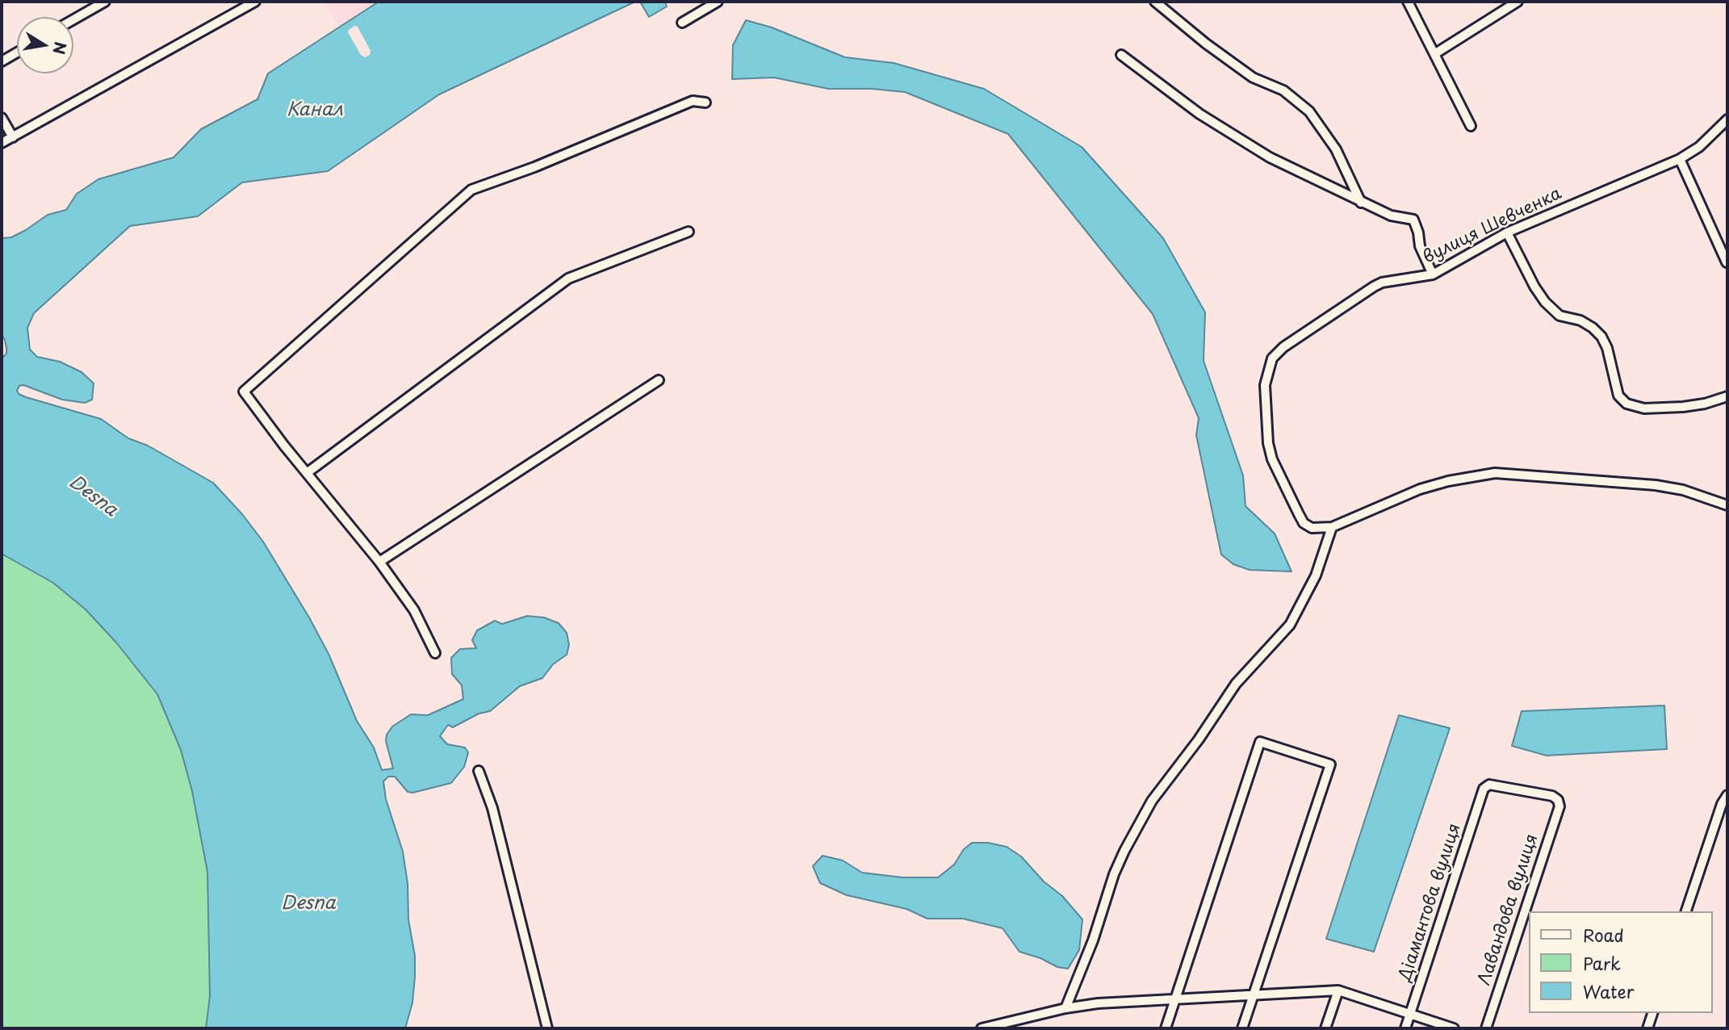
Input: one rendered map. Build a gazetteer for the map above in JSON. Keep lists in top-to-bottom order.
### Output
{
  "streets": {
    "street": ["вулиця Шевченка", "Діамантова вулиця", "Лавандова вулиця"]
  },
  "crossings": [
    ["Діамантова вулиця", "Лавандова вулиця"]
  ],
  "water": ["Канал", "Desna"],
  "legend": ["Road", "Park", "Water"],
  "north": "right"
}
